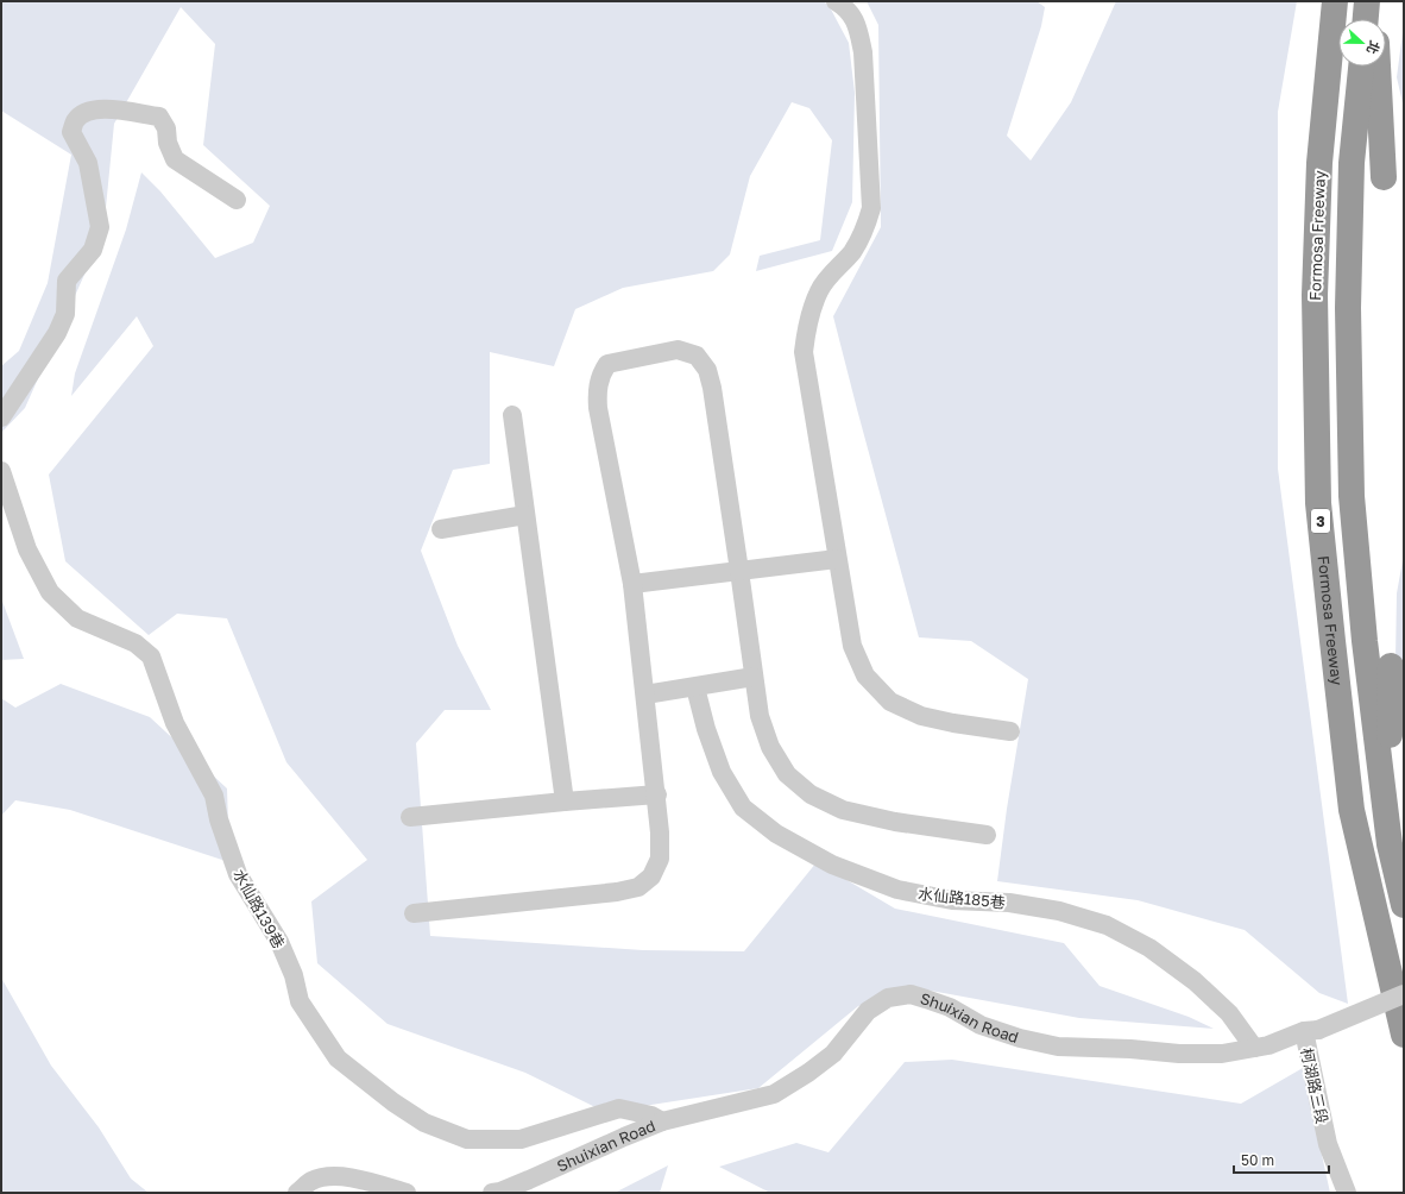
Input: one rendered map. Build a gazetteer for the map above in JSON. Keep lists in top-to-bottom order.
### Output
{
  "streets": {
    "highway": ["Formosa Freeway", "3"],
    "street": [
      "水仙路185巷",
      "水仙路139巷",
      "Shuixian Road",
      "柯湖路三段"
    ]
  },
  "crossings": [
    ["水仙路185巷", "Shuixian Road"],
    ["水仙路139巷", "Shuixian Road"],
    ["Shuixian Road", "柯湖路三段"]
  ],
  "scale_bar": "50 m",
  "north": "right"
}
